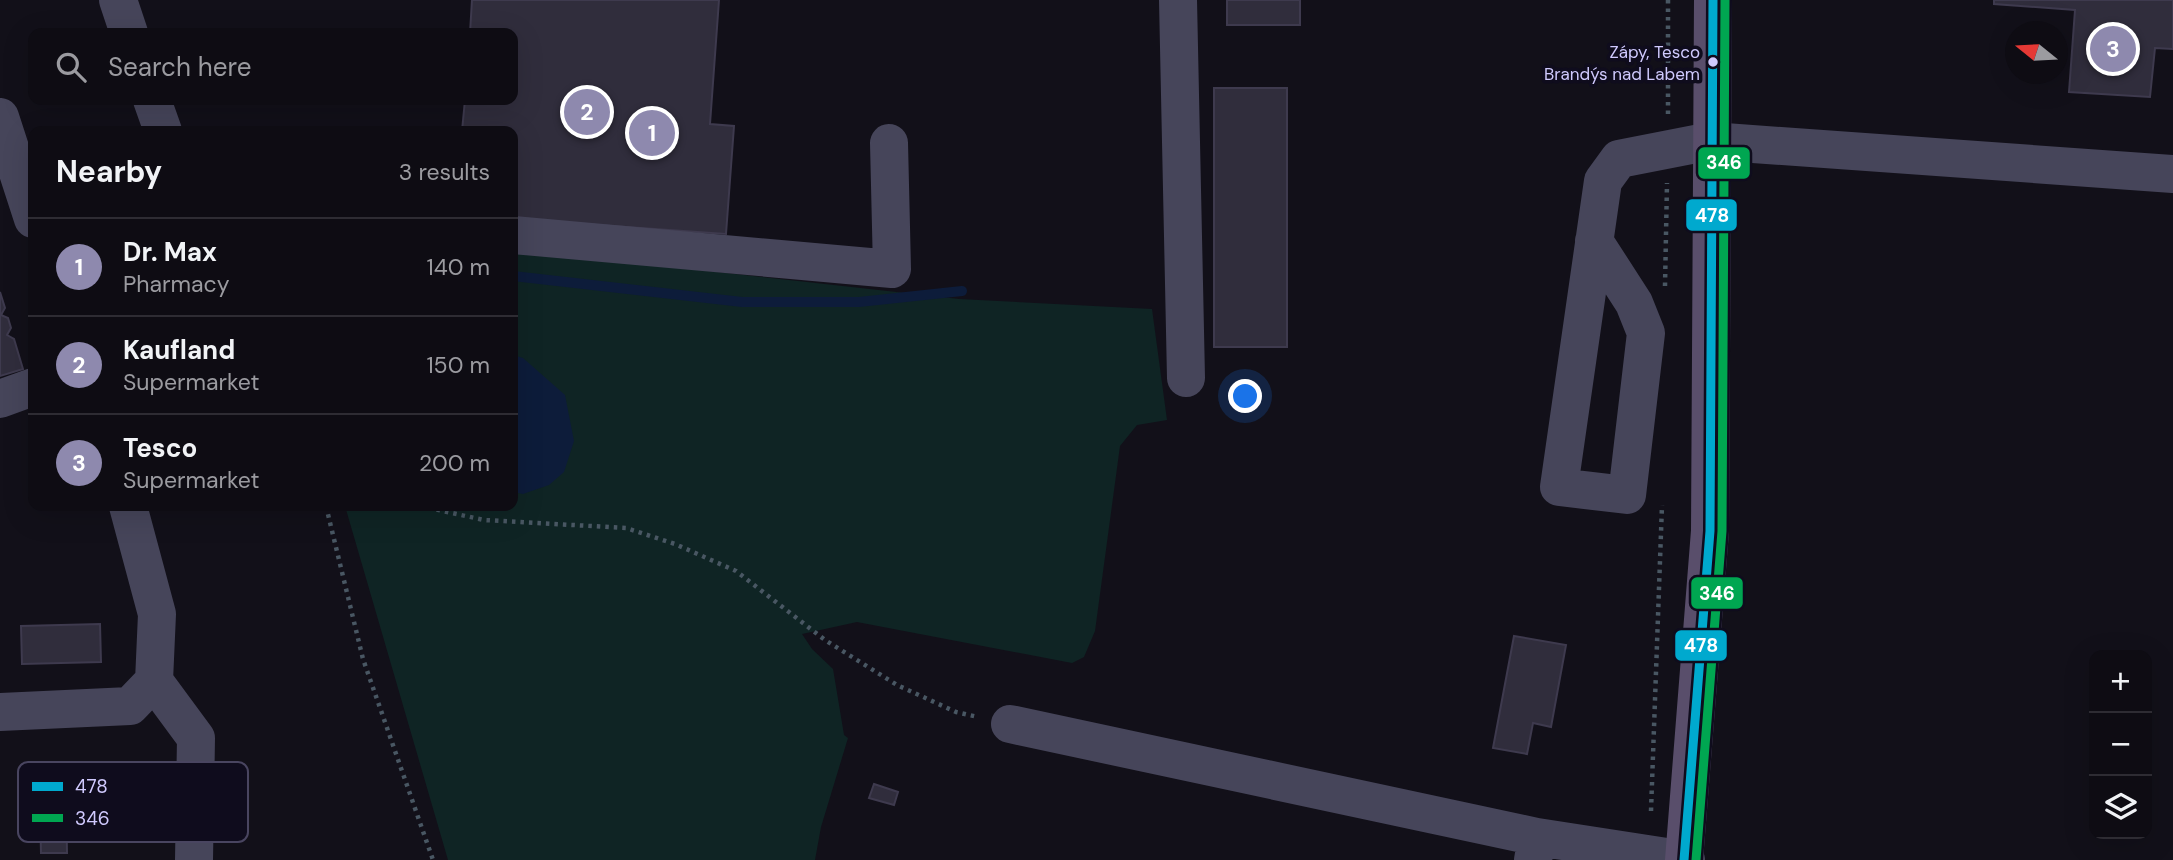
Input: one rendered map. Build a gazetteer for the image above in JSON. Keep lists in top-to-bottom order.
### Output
{
  "places": ["Zápy, Tesco Brandýs nad Labem"],
  "lines": ["transit line 478", "transit line 346"],
  "legend": ["478", "346"],
  "north": "left",
  "page": {
    "pins": ["3", "2", "1"],
    "search": "Search here",
    "heading": ["Nearby", "3 results"],
    "list": [
      {
        "mark": "1",
        "name": "Dr. Max",
        "note": "Pharmacy",
        "value": "140 m"
      },
      {
        "mark": "2",
        "name": "Kaufland",
        "note": "Supermarket",
        "value": "150 m"
      },
      {
        "mark": "3",
        "name": "Tesco",
        "note": "Supermarket",
        "value": "200 m"
      }
    ],
    "map_buttons": ["+", "−"]
  }
}
